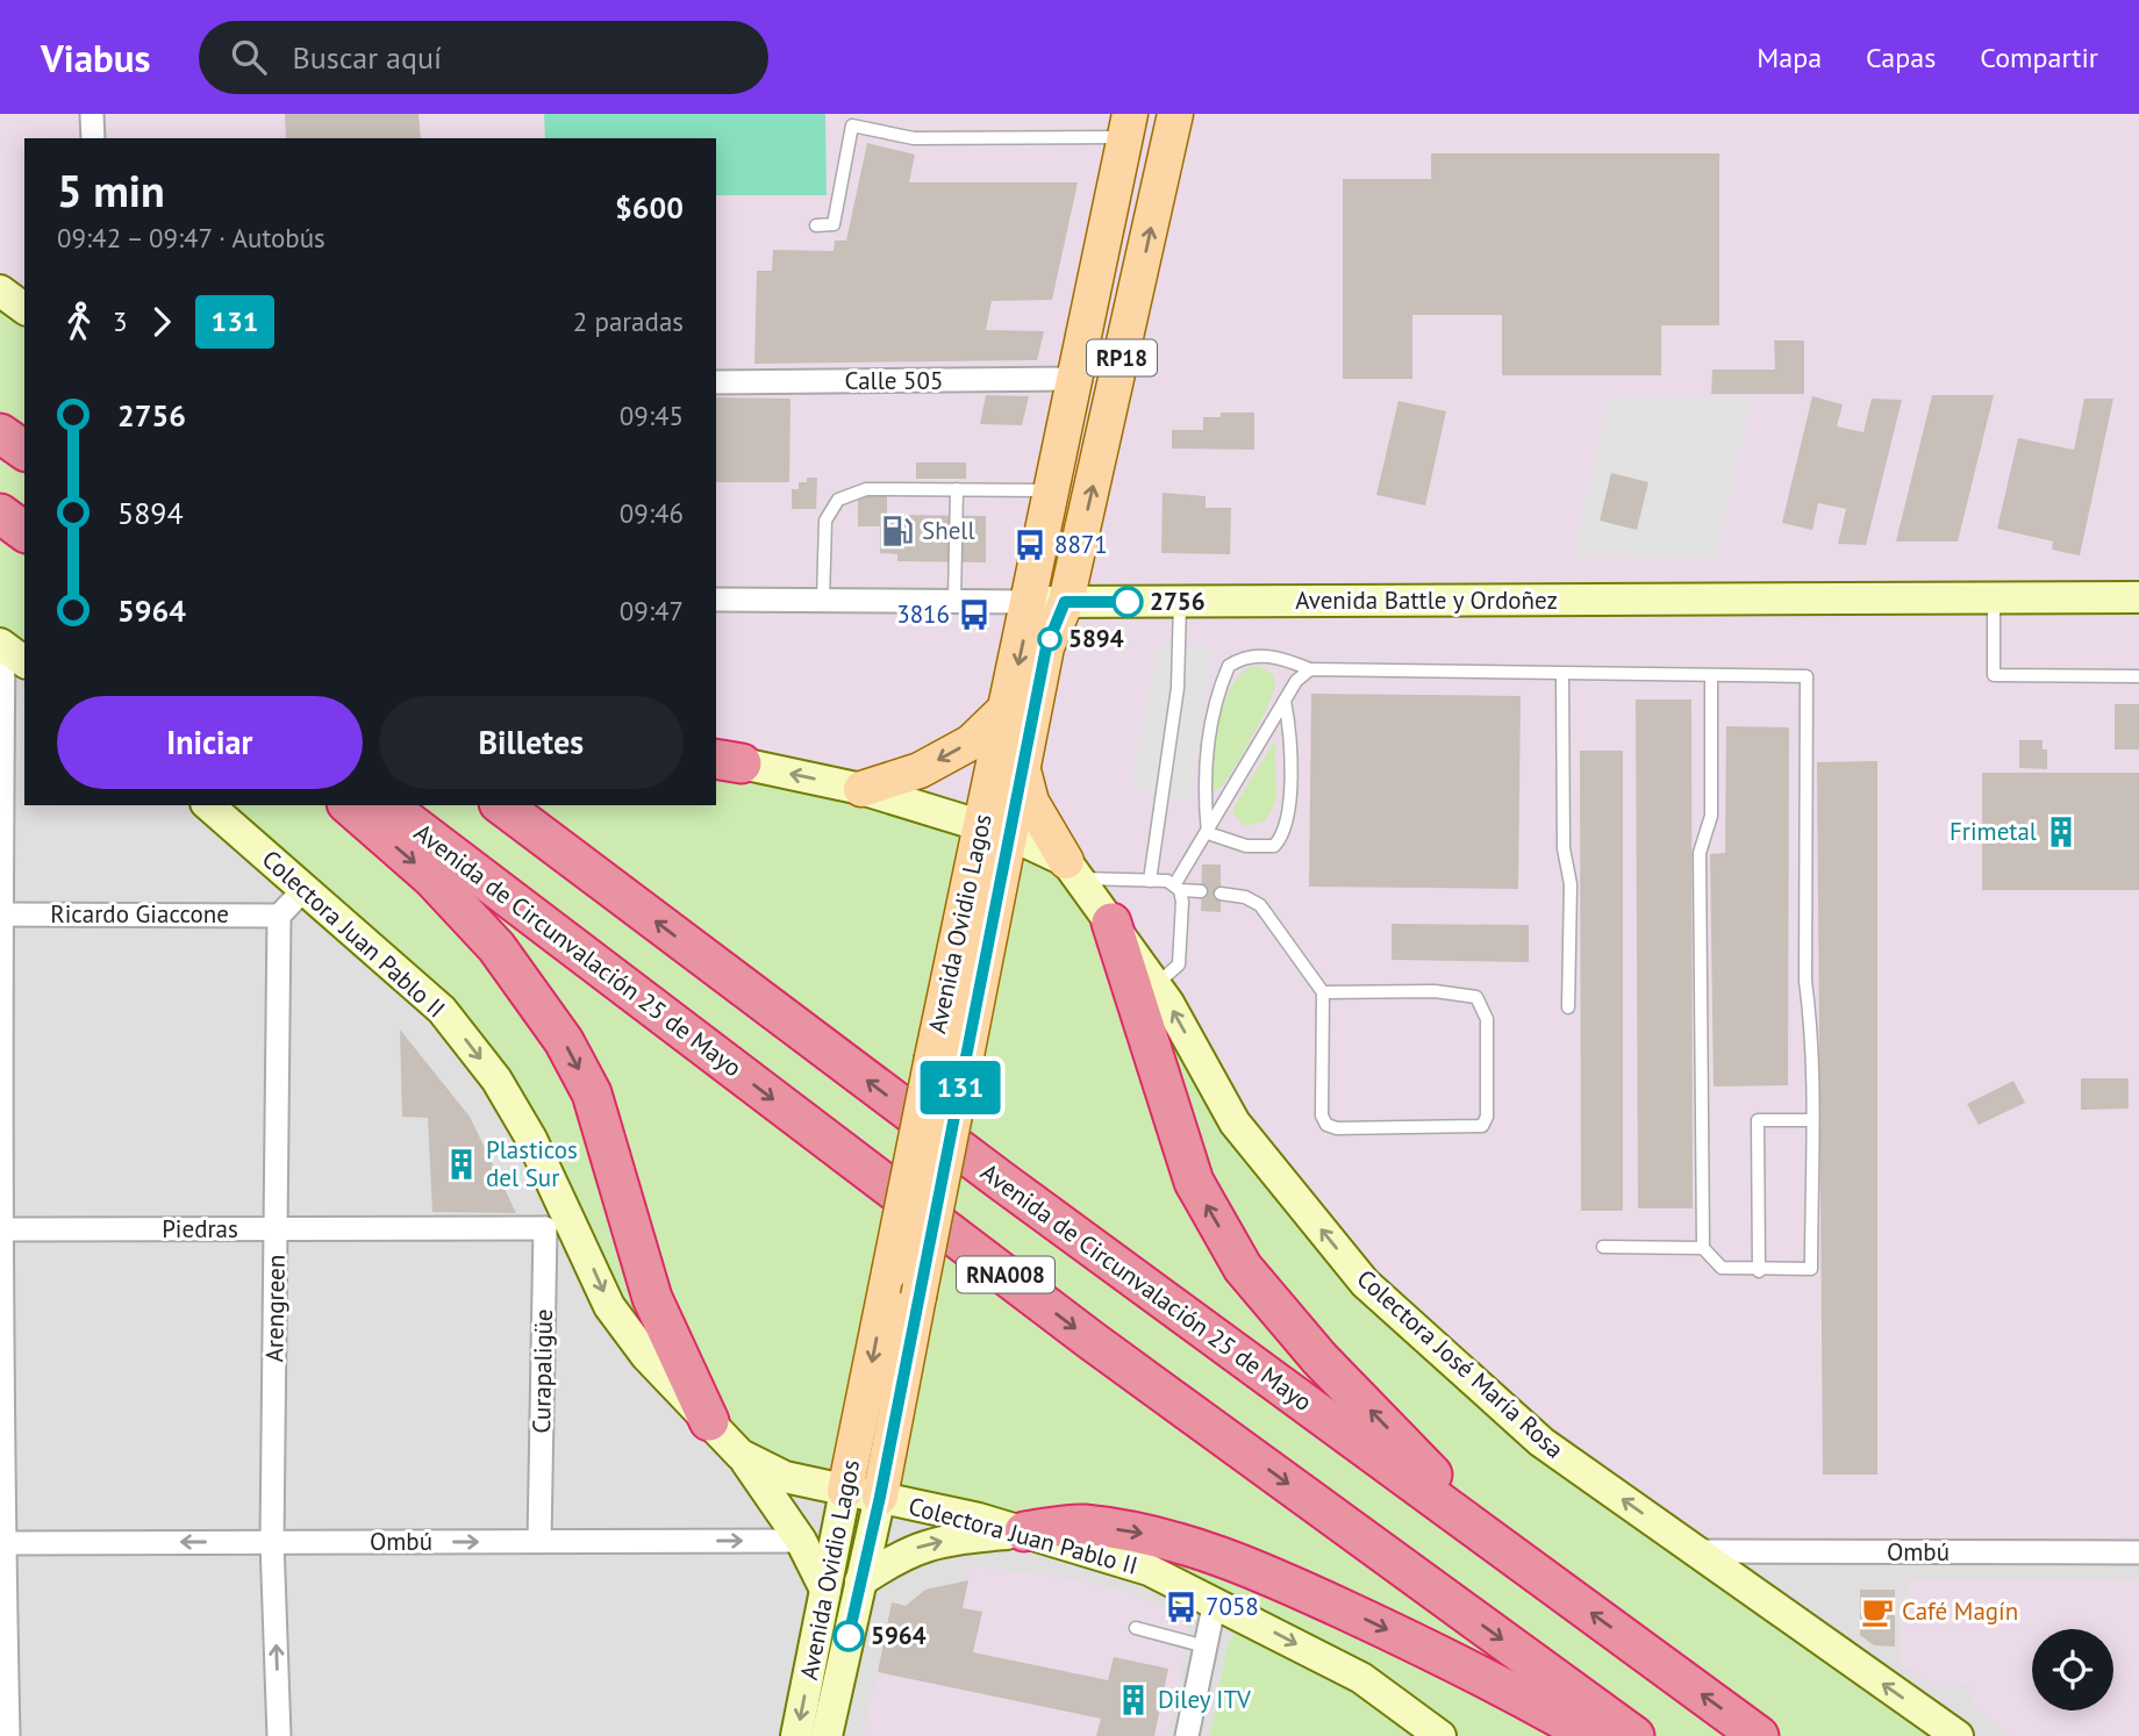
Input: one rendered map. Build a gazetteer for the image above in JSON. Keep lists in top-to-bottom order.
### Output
{
  "streets": {
    "highway": ["Avenida de Circunvalación 25 de Mayo", "RNA008"],
    "main road": [
      "RP18",
      "Avenida Battle y Ordoñez",
      "Avenida Ovidio Lagos",
      "Colectora Juan Pablo II",
      "Colectora José María Rosa"
    ],
    "street": [
      "Calle 505",
      "Ricardo Giaccone",
      "Piedras",
      "Arengreen",
      "Curapaligüe",
      "Ombú"
    ]
  },
  "crossings": [
    ["RP18", "Avenida Ovidio Lagos"],
    ["RP18", "Colectora José María Rosa"],
    ["Calle 505", "Avenida Ovidio Lagos"],
    ["Avenida Battle y Ordoñez", "Avenida Ovidio Lagos"],
    ["Ricardo Giaccone", "Arengreen"],
    ["Avenida Ovidio Lagos", "Colectora Juan Pablo II"],
    ["Avenida Ovidio Lagos", "Colectora José María Rosa"],
    ["Colectora Juan Pablo II", "Piedras"],
    ["Colectora Juan Pablo II", "Curapaligüe"],
    ["Piedras", "Arengreen"],
    ["Piedras", "Curapaligüe"],
    ["Arengreen", "Ombú"],
    ["Colectora José María Rosa", "Ombú"],
    ["Curapaligüe", "Ombú"]
  ],
  "one_way": ["Colectora Juan Pablo II", "Colectora José María Rosa"],
  "places": {
    "fuel station": ["Shell"],
    "bus stop": ["8871", "3816", "7058"],
    "other": ["2756", "5894", "5964"],
    "building": ["Frimetal", "Plasticos del Sur", "Diley ITV"],
    "cafe": ["Café Magín"]
  },
  "lines": ["bus line 131"],
  "page": {
    "header": "Viabus",
    "search": "Buscar aquí",
    "nav": ["Mapa", "Capas", "Compartir"],
    "on_map": "131",
    "heading": ["5 min", "09:42 – 09:47 · Autobús", "$600"],
    "legs": ["3", "131", "2 paradas"],
    "list": [
      {
        "name": "2756",
        "value": "09:45"
      },
      {
        "name": "5894",
        "value": "09:46"
      },
      {
        "name": "5964",
        "value": "09:47"
      }
    ],
    "buttons": ["Iniciar", "Billetes"]
  }
}
